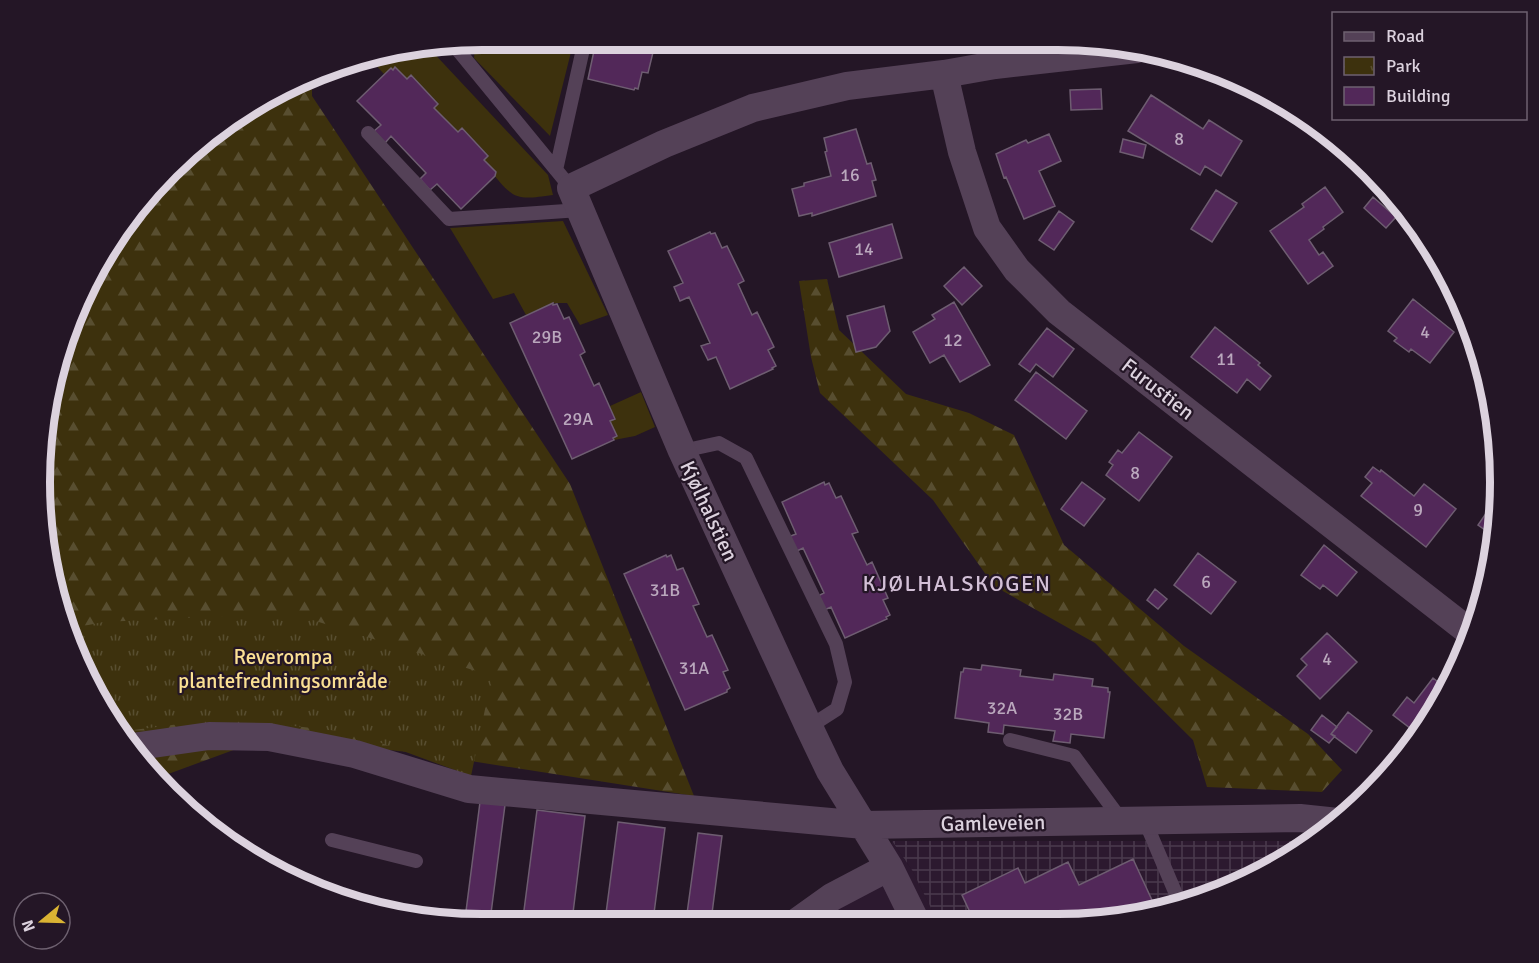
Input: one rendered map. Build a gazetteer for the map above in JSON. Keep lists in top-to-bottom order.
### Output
{
  "streets": {
    "street": ["Furustien", "Kjølhalstien", "Gamleveien"]
  },
  "crossings": [
    ["Kjølhalstien", "Gamleveien"]
  ],
  "districts": ["KJØLHALSKOGEN"],
  "parks": ["Reverompa plantefredningsområde"],
  "house_numbers": [
    "8",
    "16",
    "14",
    "4",
    "29B",
    "12",
    "11",
    "29A",
    "8",
    "9",
    "6",
    "31B",
    "4",
    "31A",
    "32A",
    "32B"
  ],
  "legend": ["Road", "Park", "Building"],
  "north": "left"
}
